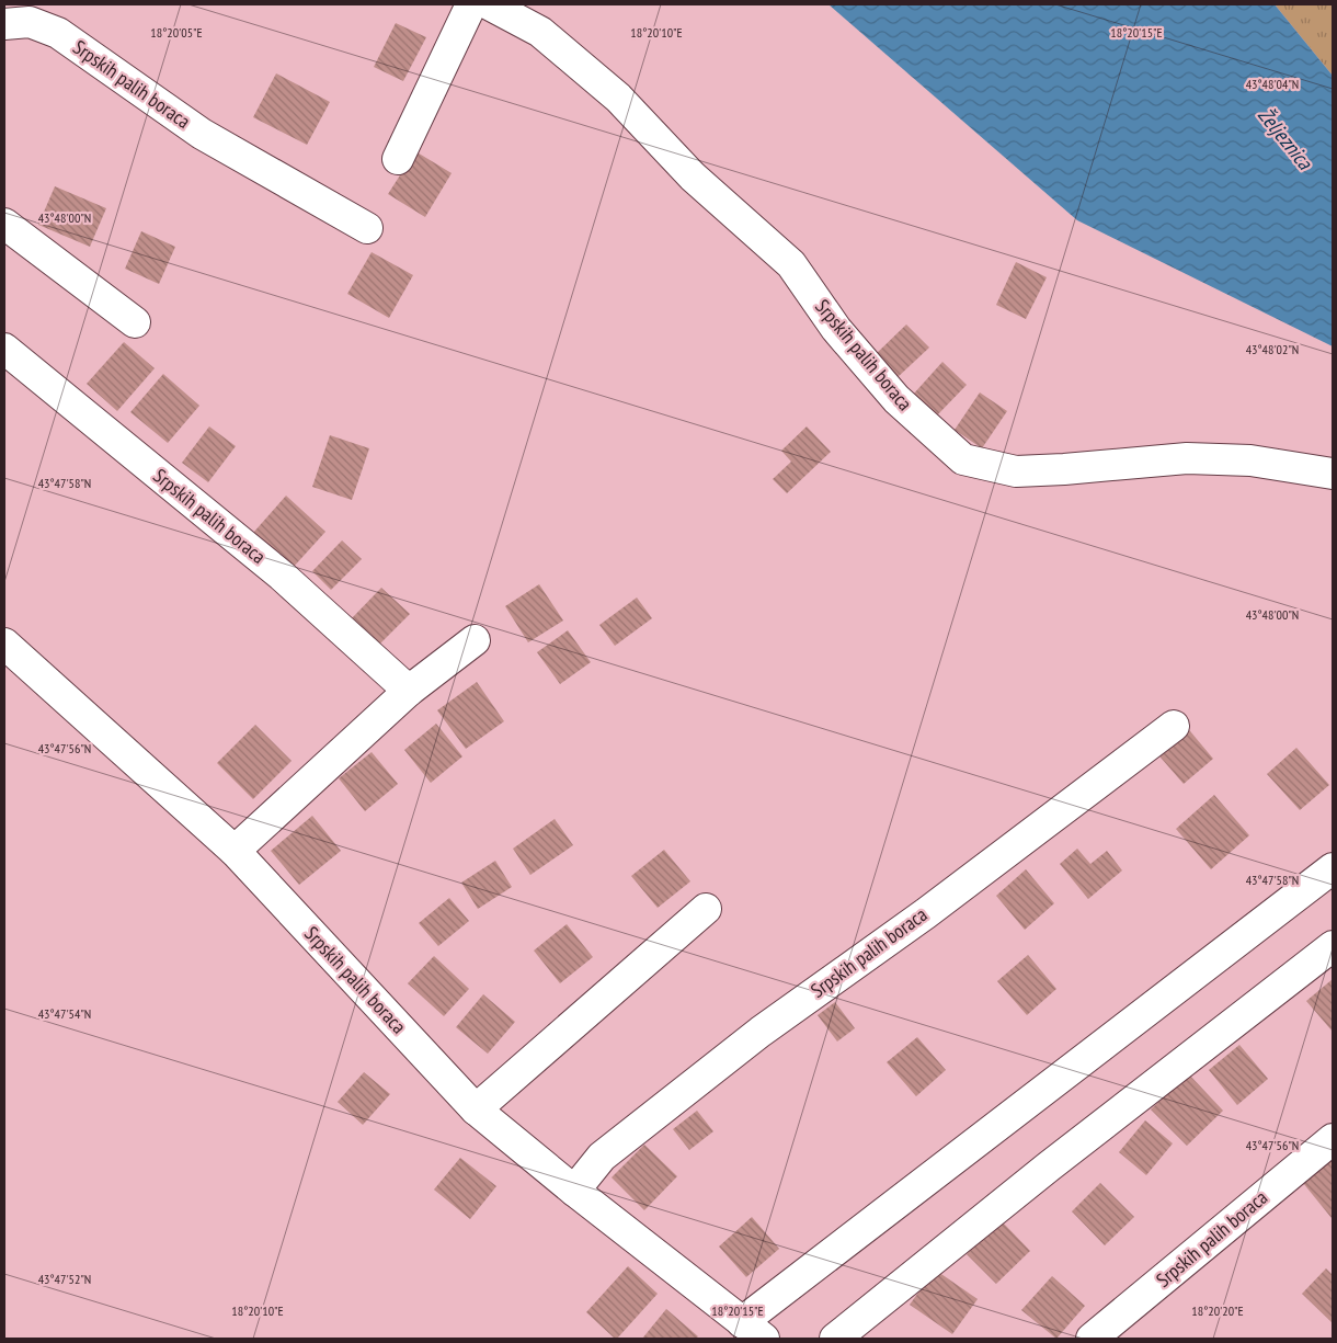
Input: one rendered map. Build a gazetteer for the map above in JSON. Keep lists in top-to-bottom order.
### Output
{
  "streets": {
    "street": ["Srpskih palih boraca"]
  },
  "water": ["Željeznica"],
  "coordinates": [
    "18°20'05\"E",
    "18°20'10\"E",
    "18°20'15\"E",
    "43°48'04\"N",
    "43°48'00\"N",
    "43°48'02\"N",
    "43°47'58\"N",
    "43°47'56\"N",
    "43°47'54\"N",
    "43°47'52\"N",
    "18°20'20\"E"
  ]
}
